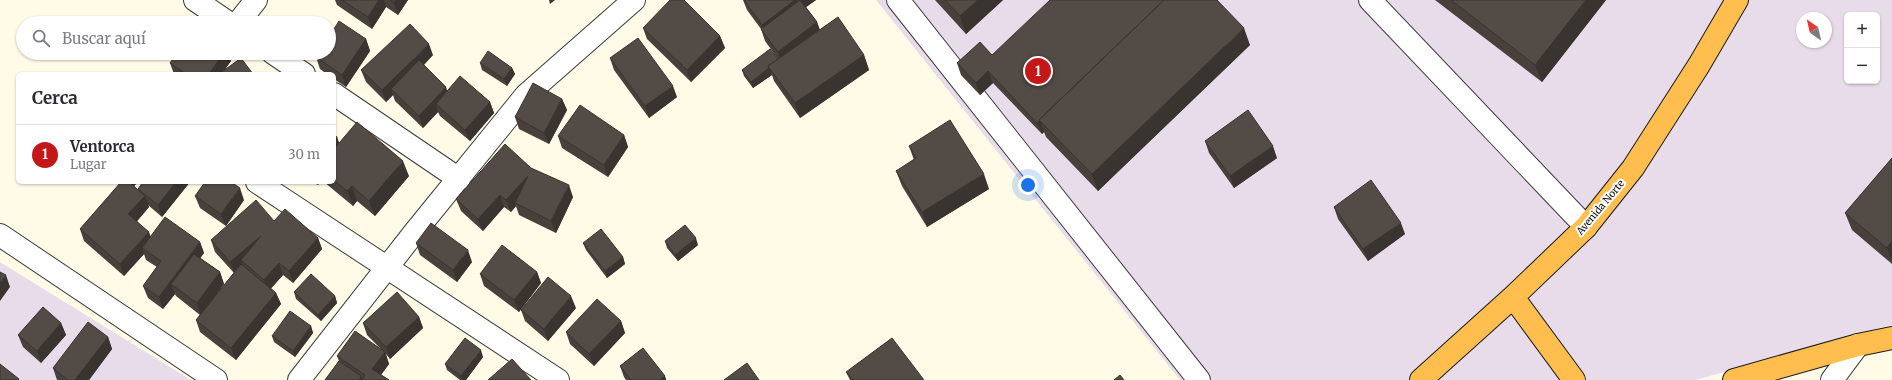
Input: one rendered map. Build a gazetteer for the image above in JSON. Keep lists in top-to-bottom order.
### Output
{
  "streets": {
    "highway": ["Avenida Norte"]
  },
  "north": "top left",
  "page": {
    "map_buttons": ["+", "−"],
    "search": "Buscar aquí",
    "pins": "1",
    "heading": "Cerca",
    "list": [
      {
        "mark": "1",
        "name": "Ventorca",
        "note": "Lugar",
        "value": "30 m"
      }
    ]
  }
}
